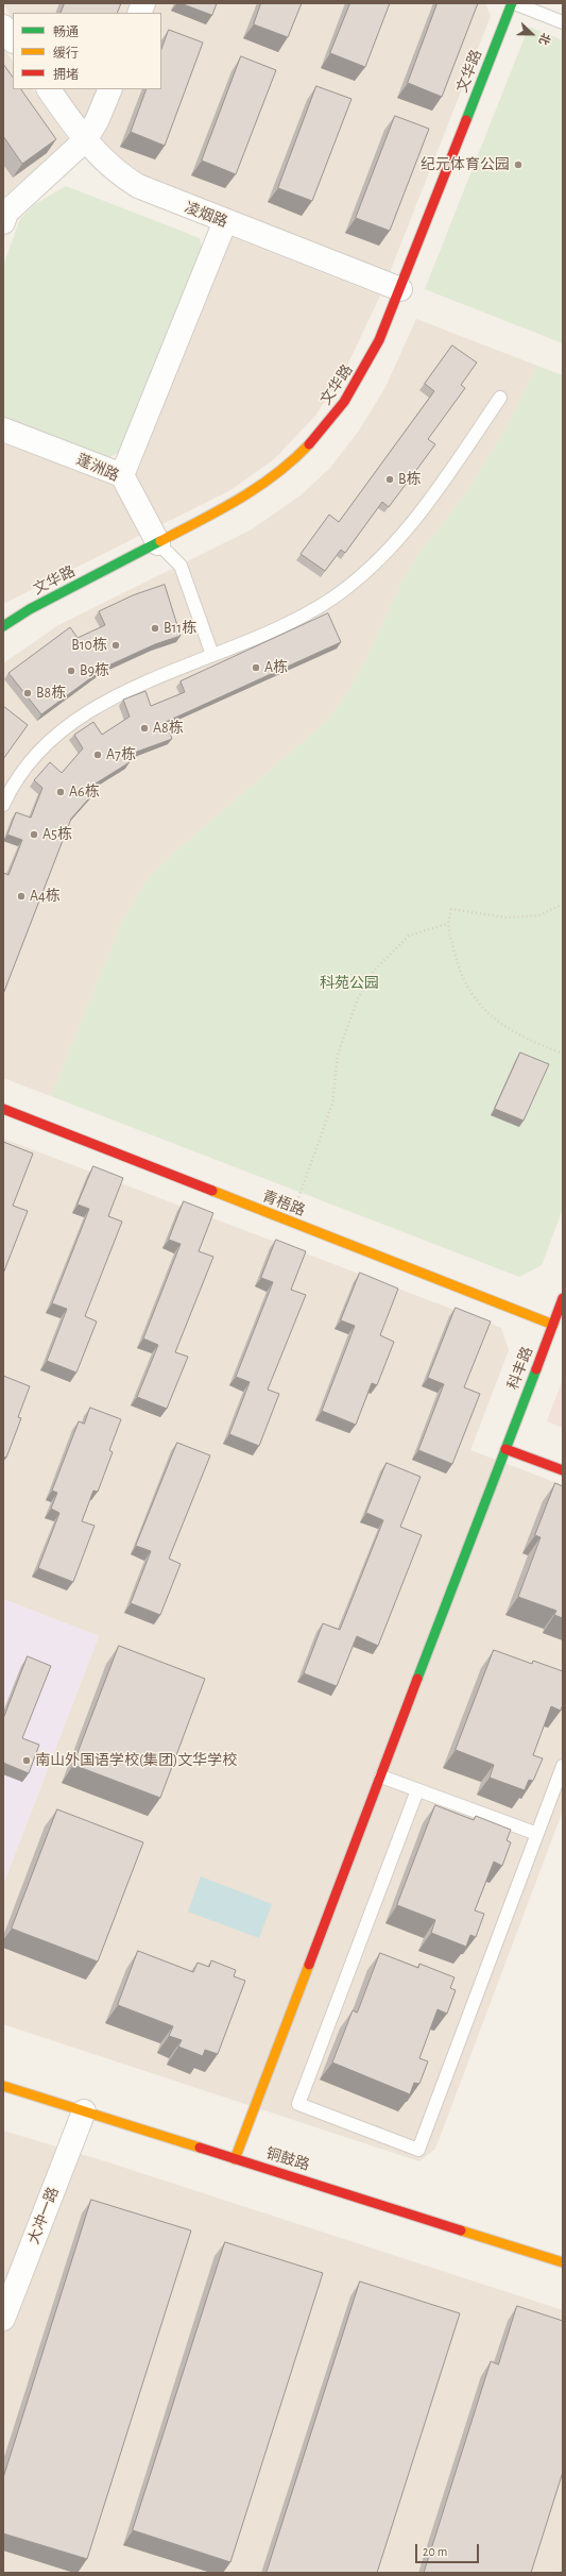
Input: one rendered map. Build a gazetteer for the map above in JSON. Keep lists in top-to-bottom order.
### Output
{
  "streets": {
    "street": [
      "文华路",
      "凌烟路",
      "蓬洲路",
      "青梧路",
      "科丰路",
      "铜鼓路",
      "大冲一路"
    ]
  },
  "crossings": [
    ["文华路", "凌烟路"],
    ["文华路", "蓬洲路"],
    ["青梧路", "科丰路"],
    ["科丰路", "铜鼓路"],
    ["铜鼓路", "大冲一路"]
  ],
  "parks": ["科苑公园"],
  "places": [
    "纪元体育公园",
    "B栋",
    "B11栋",
    "B10栋",
    "A栋",
    "B9栋",
    "B8栋",
    "A8栋",
    "A7栋",
    "A6栋",
    "A5栋",
    "A4栋",
    "南山外国语学校(集团)文华学校"
  ],
  "legend": ["畅通", "缓行", "拥堵"],
  "scale_bar": "20 m",
  "north": "right"
}
